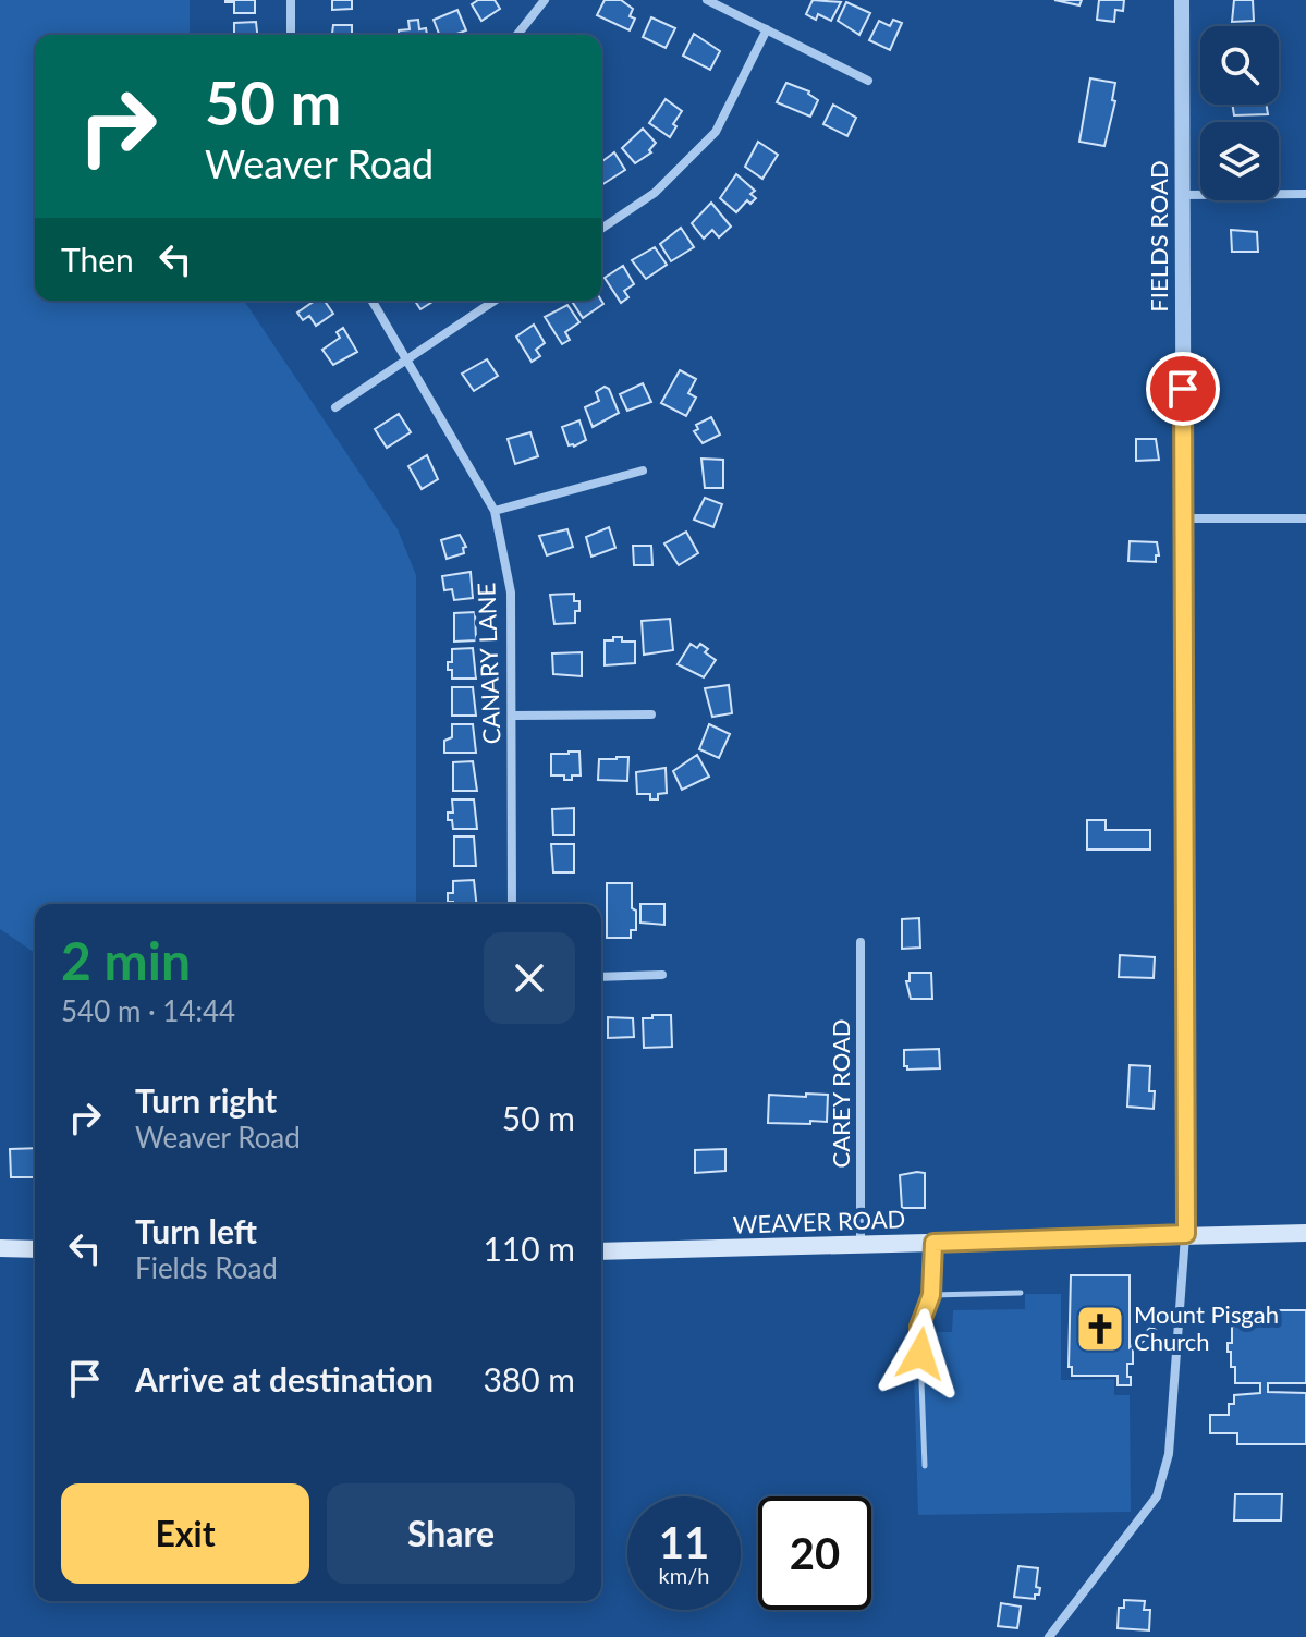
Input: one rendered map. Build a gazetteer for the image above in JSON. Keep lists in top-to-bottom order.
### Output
{
  "streets": {
    "main road": ["WEAVER ROAD"],
    "street": ["FIELDS ROAD", "CANARY LANE", "CAREY ROAD"]
  },
  "crossings": [
    ["FIELDS ROAD", "WEAVER ROAD"],
    ["CAREY ROAD", "WEAVER ROAD"]
  ],
  "places": {
    "church": ["Mount Pisgah Church"]
  },
  "page": {
    "turn": ["50 m", "Weaver Road"],
    "then": "Then",
    "heading": ["2 min", "540 m · 14:44"],
    "list": [
      {
        "name": "Turn right",
        "note": "Weaver Road",
        "value": "50 m"
      },
      {
        "name": "Turn left",
        "note": "Fields Road",
        "value": "110 m"
      },
      {
        "name": "Arrive at destination",
        "value": "380 m"
      }
    ],
    "buttons": ["Exit", "Share"],
    "speed": "11 km/h",
    "limit": "20"
  }
}
